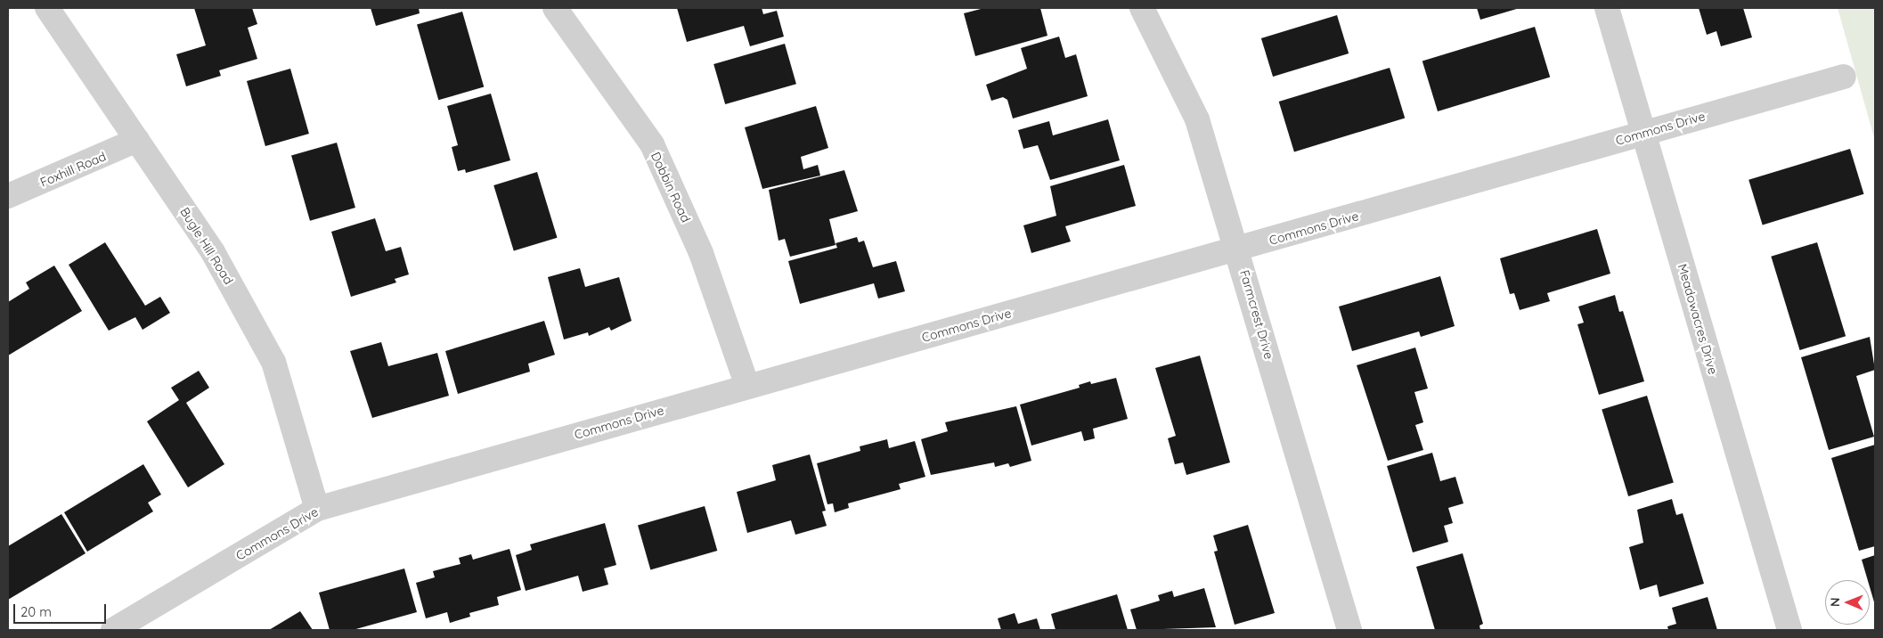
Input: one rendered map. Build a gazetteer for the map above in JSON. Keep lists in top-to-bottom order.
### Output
{
  "streets": {
    "street": [
      "Commons Drive",
      "Foxhill Road",
      "Dobbin Road",
      "Bugle Hill Road",
      "Farmcrest Drive",
      "Meadowacres Drive"
    ]
  },
  "crossings": [
    ["Commons Drive", "Dobbin Road"],
    ["Commons Drive", "Bugle Hill Road"],
    ["Commons Drive", "Farmcrest Drive"],
    ["Commons Drive", "Meadowacres Drive"],
    ["Foxhill Road", "Bugle Hill Road"]
  ],
  "scale_bar": "20 m",
  "north": "left"
}
